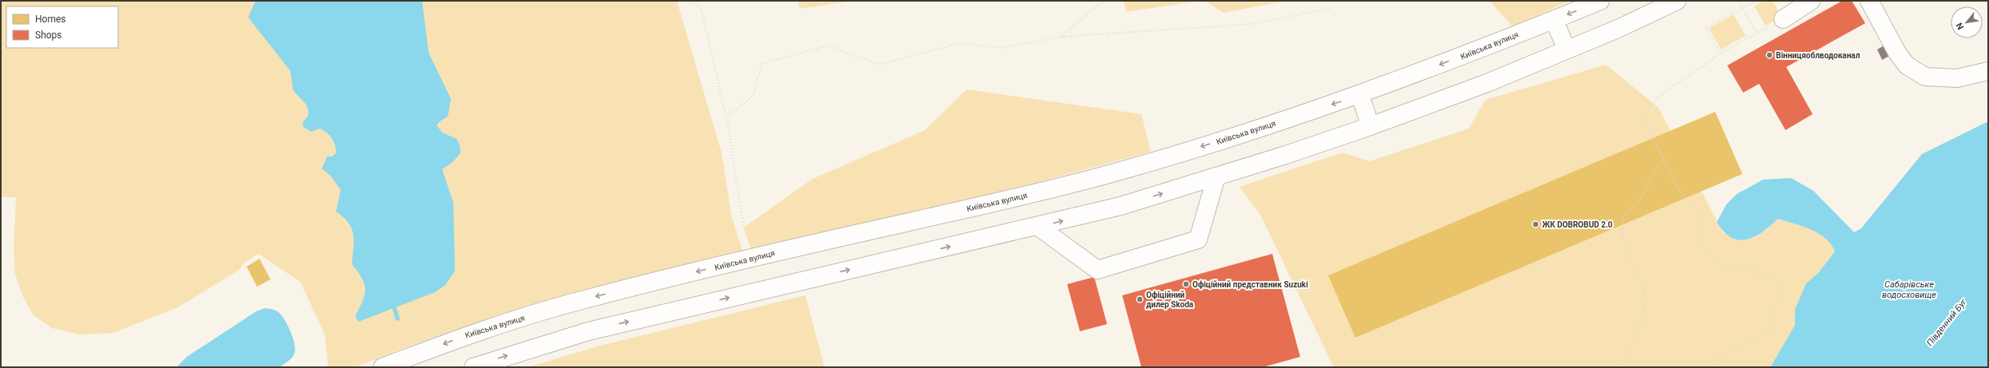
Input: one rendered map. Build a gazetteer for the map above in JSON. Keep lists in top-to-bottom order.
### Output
{
  "streets": {
    "main road": ["Київська вулиця"]
  },
  "water": ["Сабарівське водосховище", "Південний Буг"],
  "places": [
    "Вінницяоблводоканал",
    "ЖК DOBROBUD 2.0",
    "Офіційний представник Suzuki",
    "Офіційний дилер Skoda"
  ],
  "legend": ["Homes", "Shops"],
  "north": "bottom left"
}
